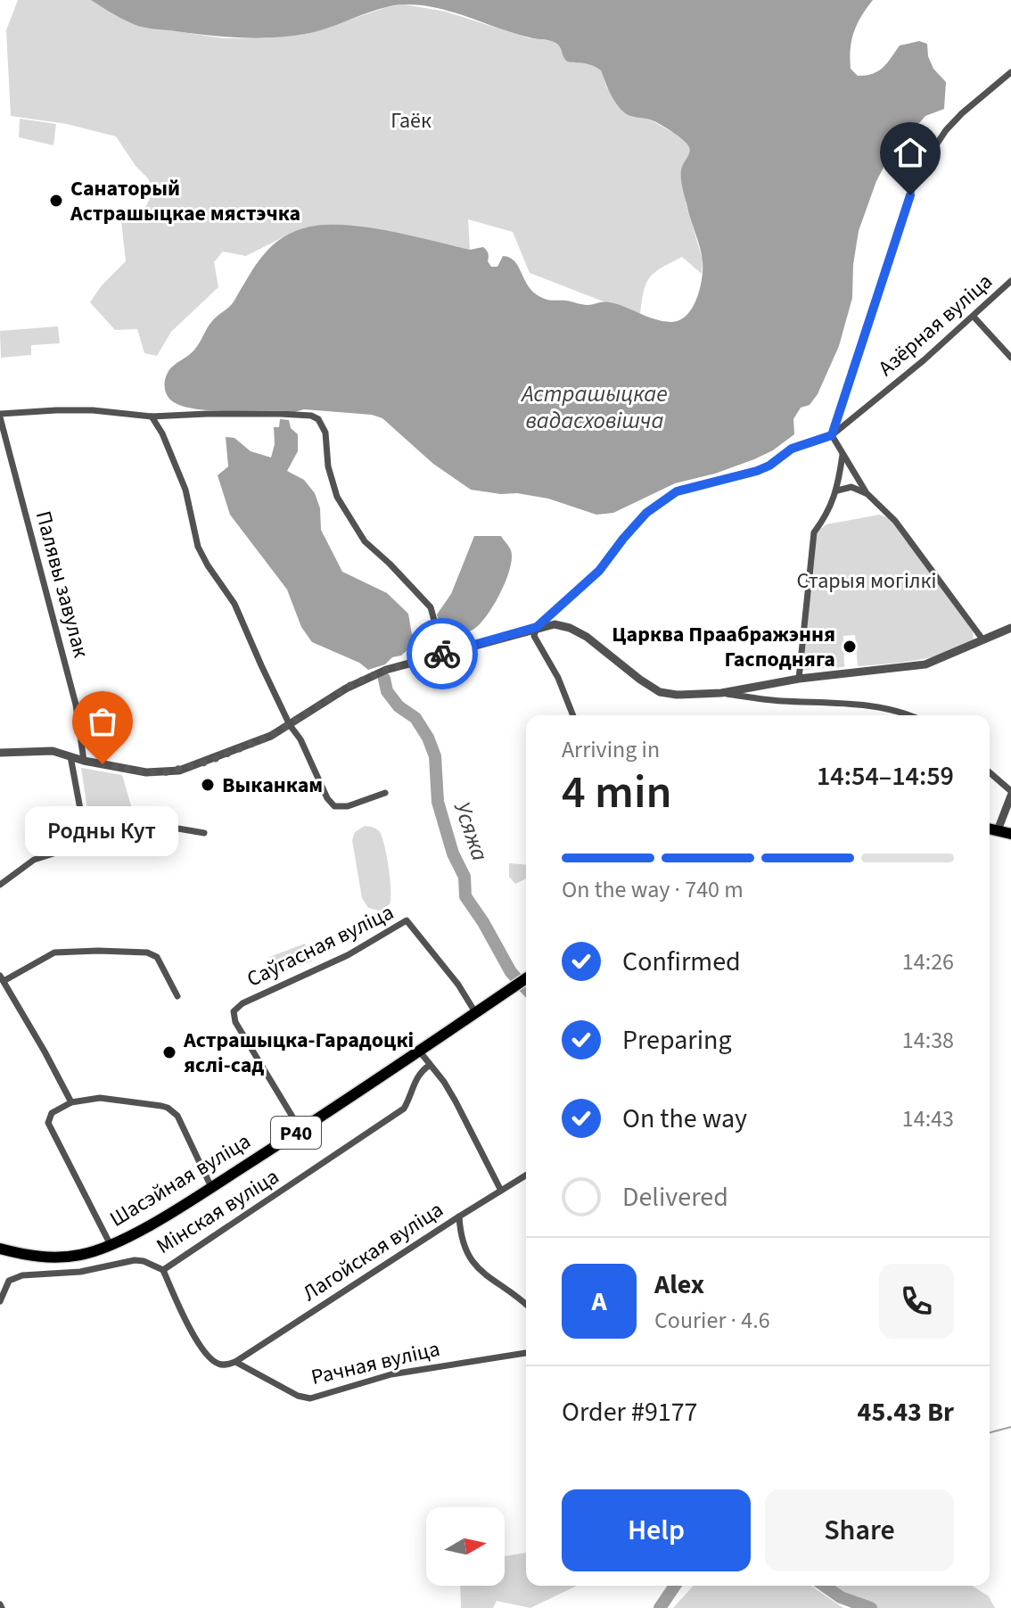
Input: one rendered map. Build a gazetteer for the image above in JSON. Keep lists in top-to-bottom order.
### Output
{
  "streets": {
    "main road": ["Р40", "Шасэйная вуліца"],
    "street": [
      "Азёрная вуліца",
      "Палявы завулак",
      "Саўгасная вуліца",
      "Мінская вуліца",
      "Лагойская вуліца",
      "Рачная вуліца"
    ]
  },
  "crossings": [
    ["Саўгасная вуліца", "Шасэйная вуліца"],
    ["Мінская вуліца", "Рачная вуліца"],
    ["Лагойская вуліца", "Рачная вуліца"]
  ],
  "water": ["Астрашыцкае вадасховішча", "Усяжа"],
  "parks": ["Гаёк", "Старыя могілкі"],
  "places": [
    "Санаторый Астрашыцкае мястэчка",
    "Царква Праабражэння Гасподняга",
    "Родны Кут",
    "Выканкам",
    "Астрашыцка-Гарадоцкі яслі-сад"
  ],
  "north": "right",
  "page": {
    "heading": ["4 min", "Arriving in", "14:54–14:59"],
    "panel": [
      "Alex",
      "Courier · 4.6",
      "Order #9177",
      "45.43 Br"
    ],
    "bubble": "Родны Кут",
    "bar": "On the way · 740 m",
    "list": [
      ["Confirmed", "14:26"],
      ["Preparing", "14:38"],
      ["On the way", "14:43"],
      "Delivered"
    ],
    "round": "A",
    "buttons": ["Help", "Share"]
  }
}
